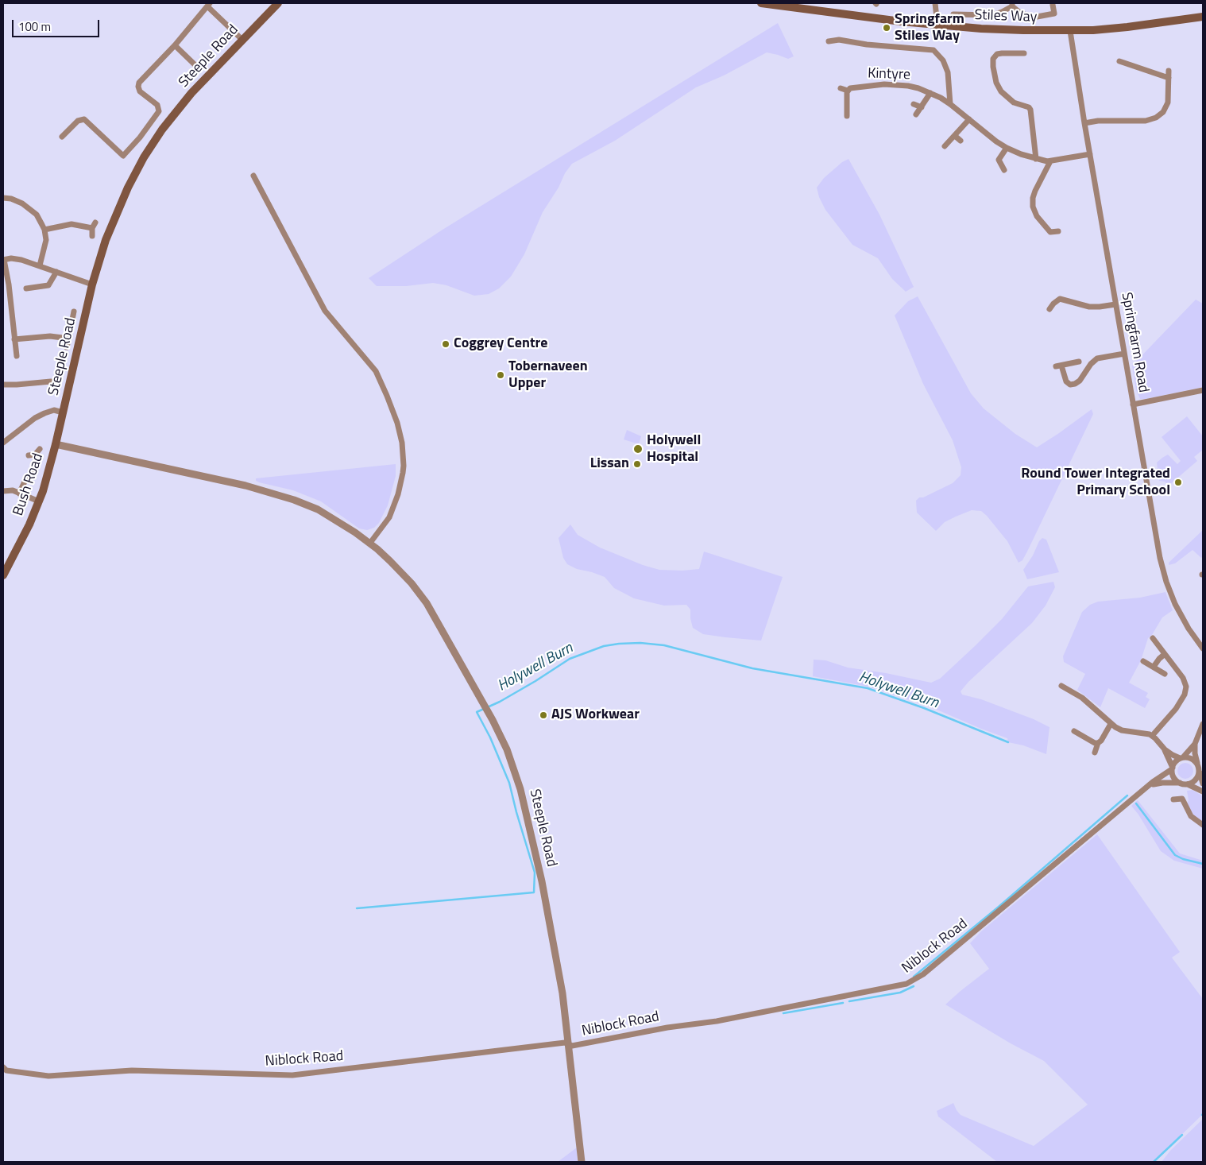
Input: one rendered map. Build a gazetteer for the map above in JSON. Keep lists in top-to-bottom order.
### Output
{
  "streets": {
    "main road": ["Stiles Way", "Steeple Road", "Bush Road"],
    "street": ["Kintyre", "Springfarm Road", "Niblock Road"]
  },
  "crossings": [
    ["Stiles Way", "Springfarm Road"],
    ["Steeple Road", "Bush Road"],
    ["Steeple Road", "Niblock Road"],
    ["Kintyre", "Springfarm Road"]
  ],
  "water": ["Holywell Burn"],
  "places": [
    "Springfarm Stiles Way",
    "Coggrey Centre",
    "Tobernaveen Upper",
    "Holywell Hospital",
    "Lissan",
    "Round Tower Integrated Primary School",
    "AJS Workwear"
  ],
  "scale_bar": "100 m"
}
